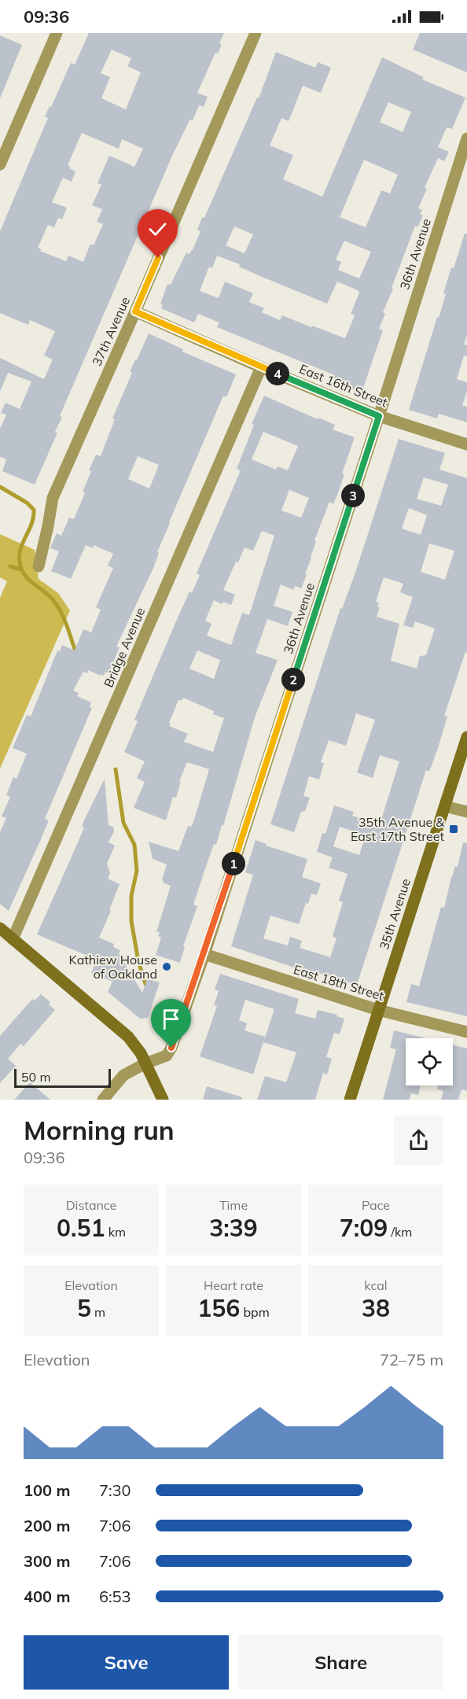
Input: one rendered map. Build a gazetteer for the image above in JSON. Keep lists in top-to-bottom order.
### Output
{
  "streets": {
    "main road": ["35th Avenue"],
    "street": [
      "36th Avenue",
      "37th Avenue",
      "East 16th Street",
      "Bridge Avenue",
      "East 18th Street"
    ]
  },
  "crossings": [
    ["36th Avenue", "East 16th Street"],
    ["36th Avenue", "East 18th Street"],
    ["37th Avenue", "East 16th Street"],
    ["East 16th Street", "Bridge Avenue"],
    ["35th Avenue", "East 18th Street"]
  ],
  "places": {
    "transit": ["35th Avenue & East 17th Street"],
    "other": ["Kathiew House of Oakland"]
  },
  "scale_bar": "50 m",
  "page": {
    "status": "09:36",
    "pins": [
      "4",
      "3",
      "2",
      "1"
    ],
    "scale": "50 m",
    "heading": ["Morning run", "09:36"],
    "stats": [
      ["Distance", "0.51 km"],
      ["Time", "3:39"],
      ["Pace", "7:09 /km"],
      ["Elevation", "5 m"],
      ["Heart rate", "156 bpm"],
      ["kcal", "38"]
    ],
    "chart": ["Elevation", "72–75 m"],
    "list": [
      {
        "name": "100 m",
        "note": "7:30"
      },
      {
        "name": "200 m",
        "note": "7:06"
      },
      {
        "name": "300 m",
        "note": "7:06"
      },
      {
        "name": "400 m",
        "note": "6:53"
      }
    ],
    "buttons": ["Save", "Share"]
  }
}
